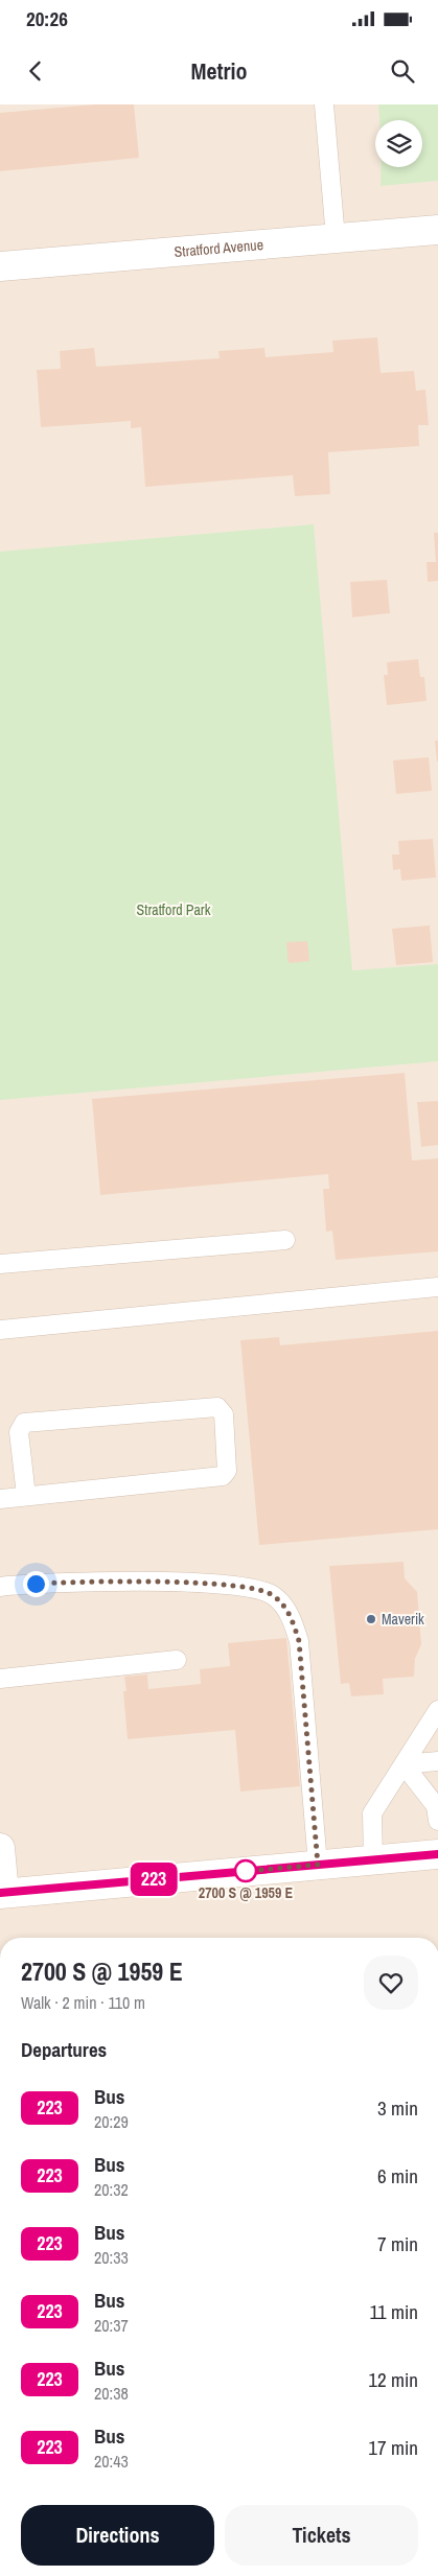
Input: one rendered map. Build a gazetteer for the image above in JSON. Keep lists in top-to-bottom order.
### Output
{
  "streets": {
    "street": ["Stratford Avenue"]
  },
  "parks": ["Stratford Park"],
  "places": ["Maverik", "2700 S @ 1959 E"],
  "lines": ["bus line 223"],
  "page": {
    "status": "20:26",
    "header": "Metrio",
    "on_map": "223",
    "heading": [
      ["2700 S @ 1959 E", "Walk · 2 min · 110 m"],
      "Departures"
    ],
    "list": [
      {
        "mark": "223",
        "name": "Bus",
        "note": "20:29",
        "value": "3 min"
      },
      {
        "mark": "223",
        "name": "Bus",
        "note": "20:32",
        "value": "6 min"
      },
      {
        "mark": "223",
        "name": "Bus",
        "note": "20:33",
        "value": "7 min"
      },
      {
        "mark": "223",
        "name": "Bus",
        "note": "20:37",
        "value": "11 min"
      },
      {
        "mark": "223",
        "name": "Bus",
        "note": "20:38",
        "value": "12 min"
      },
      {
        "mark": "223",
        "name": "Bus",
        "note": "20:43",
        "value": "17 min"
      }
    ],
    "buttons": ["Directions", "Tickets"]
  }
}
